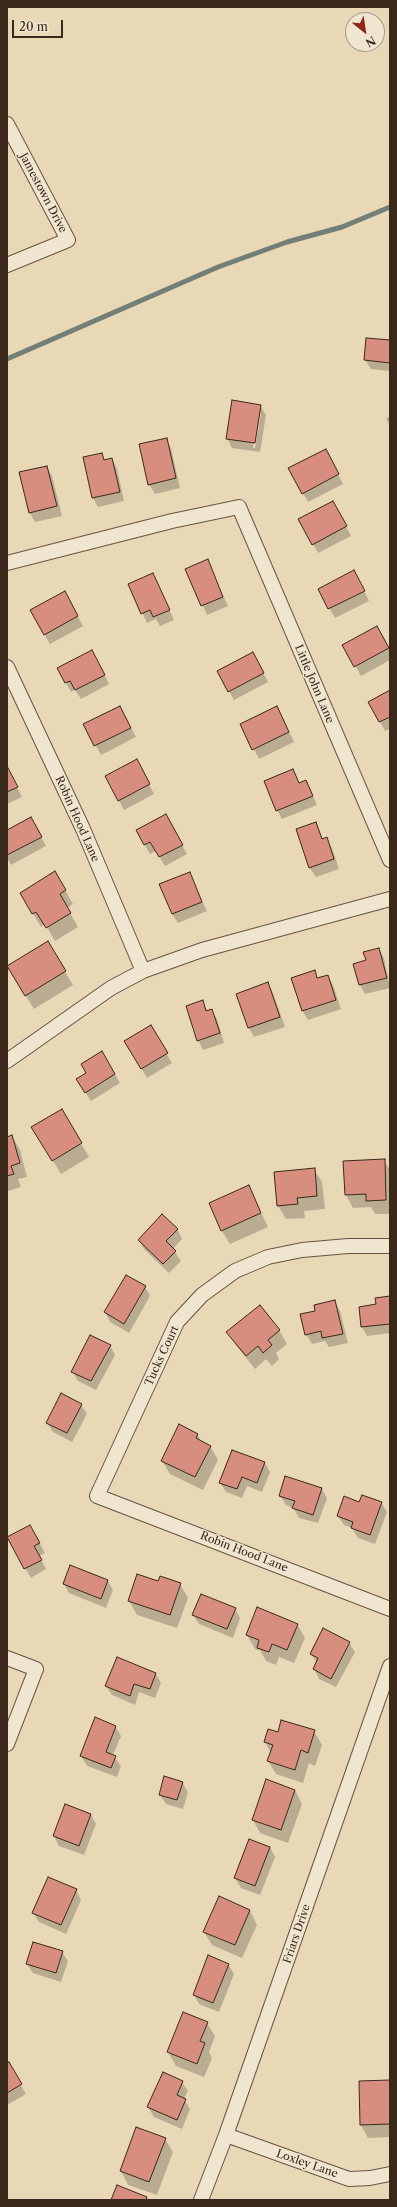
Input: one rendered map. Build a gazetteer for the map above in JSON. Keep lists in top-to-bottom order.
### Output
{
  "streets": {
    "street": [
      "Jamestown Drive",
      "Little John Lane",
      "Robin Hood Lane",
      "Tucks Court",
      "Friars Drive",
      "Loxley Lane"
    ]
  },
  "crossings": [
    ["Robin Hood Lane", "Tucks Court"],
    ["Friars Drive", "Loxley Lane"]
  ],
  "scale_bar": "20 m",
  "north": "bottom right"
}
